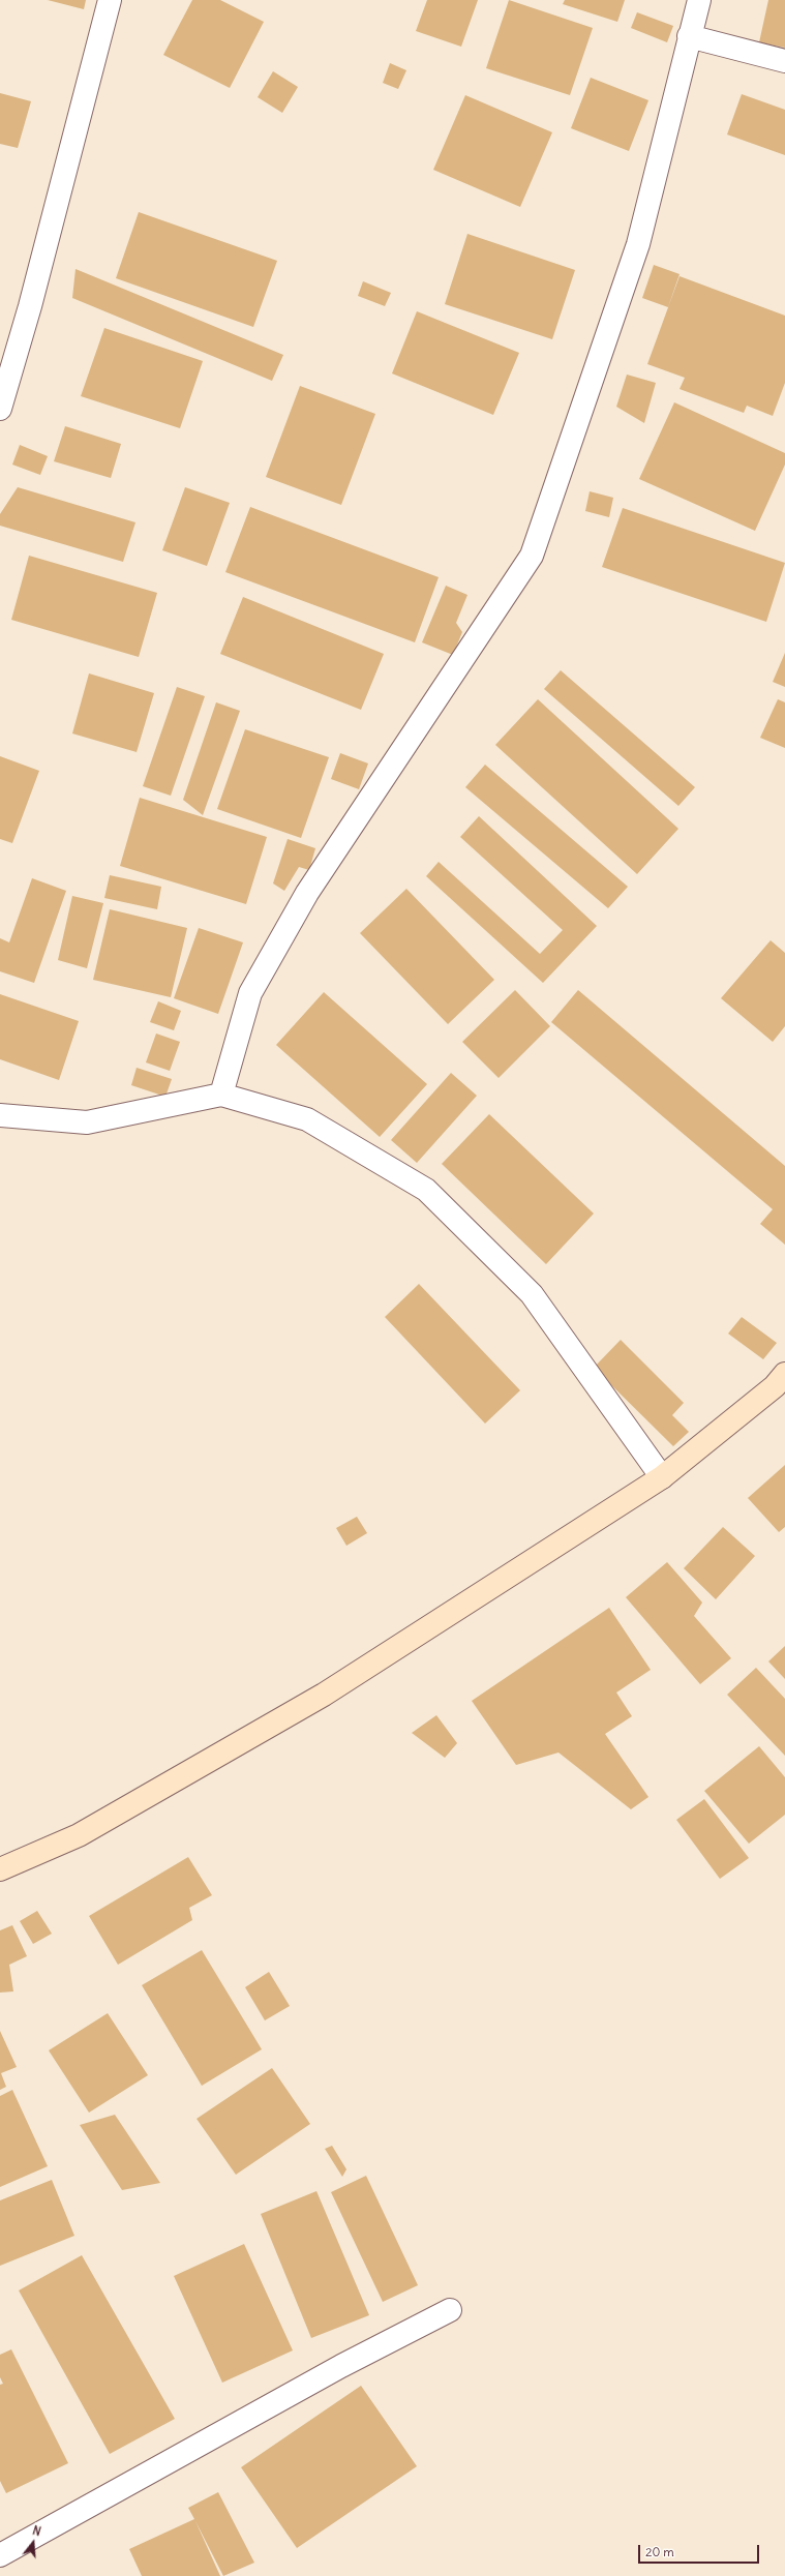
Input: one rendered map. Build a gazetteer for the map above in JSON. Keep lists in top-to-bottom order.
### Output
{
  "scale_bar": "20 m",
  "north": "top"
}
